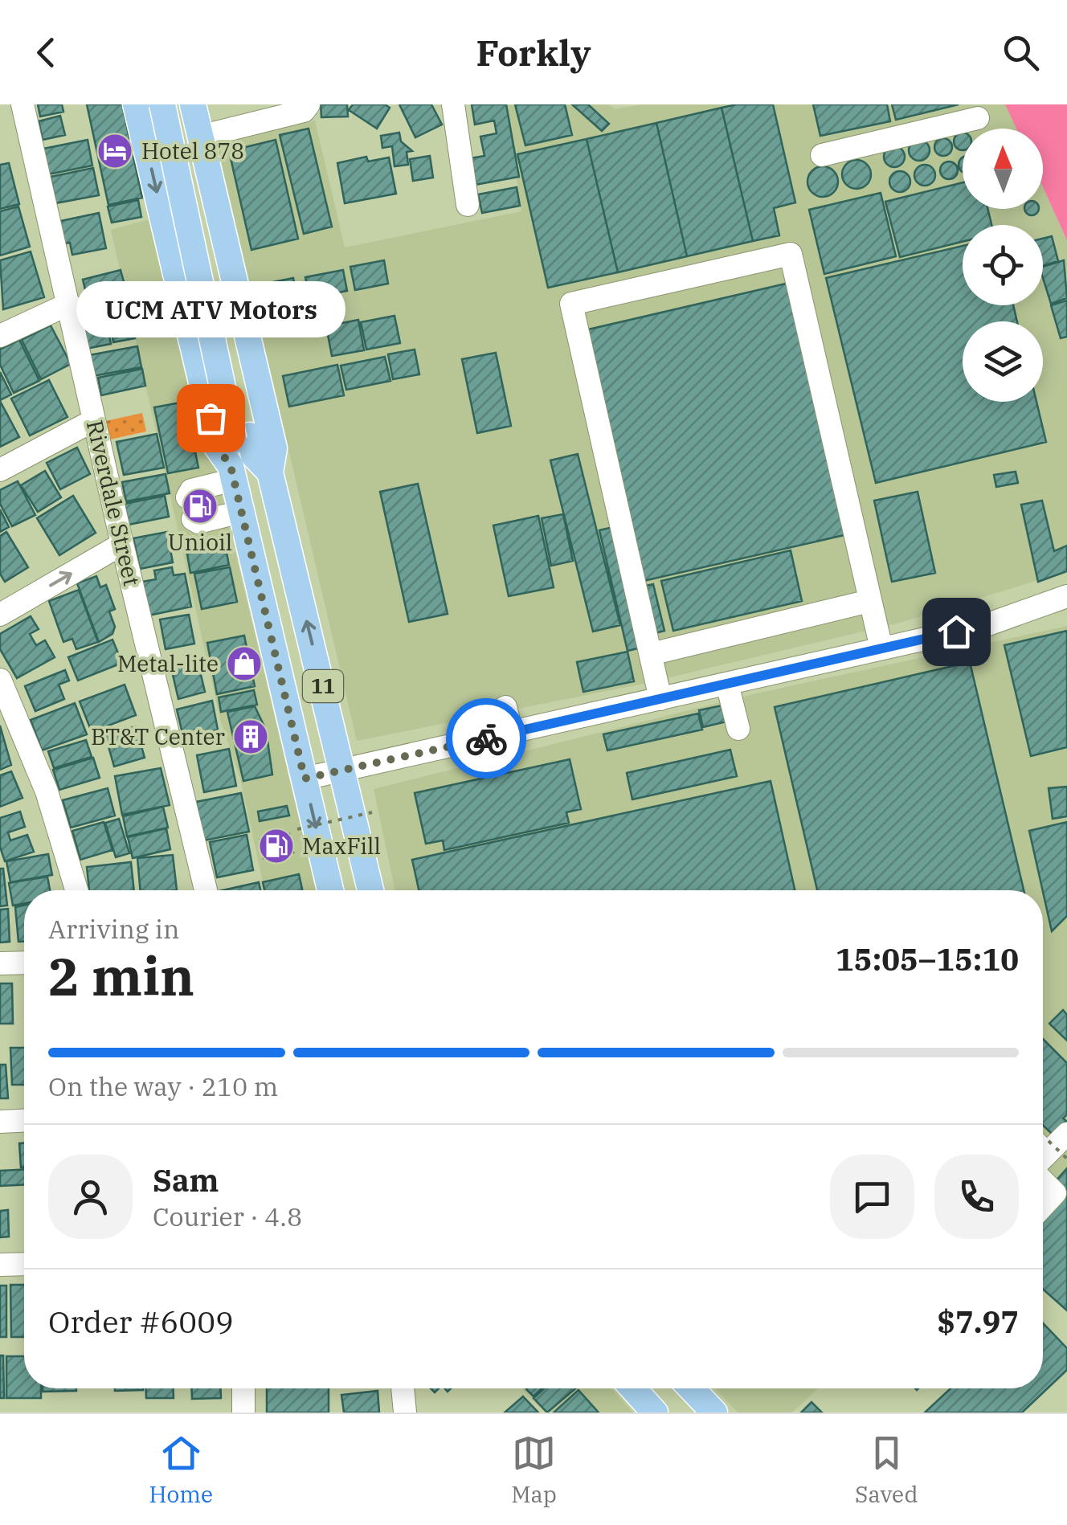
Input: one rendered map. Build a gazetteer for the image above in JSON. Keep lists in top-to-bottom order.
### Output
{
  "streets": {
    "main road": ["11"],
    "street": ["Riverdale Street"]
  },
  "places": {
    "hotel": ["Hotel 878"],
    "other": ["UCM ATV Motors"],
    "fuel station": ["Unioil", "MaxFill"],
    "shop": ["Metal-lite"],
    "building": ["BT&T Center"]
  },
  "north": "top",
  "page": {
    "header": "Forkly",
    "bubble": "UCM ATV Motors",
    "heading": ["2 min", "Arriving in", "15:05–15:10"],
    "panel": [
      "Sam",
      "Courier · 4.8",
      "Order #6009",
      "$7.97"
    ],
    "bar": "On the way · 210 m",
    "tabs": ["Home", "Map", "Saved"]
  }
}
